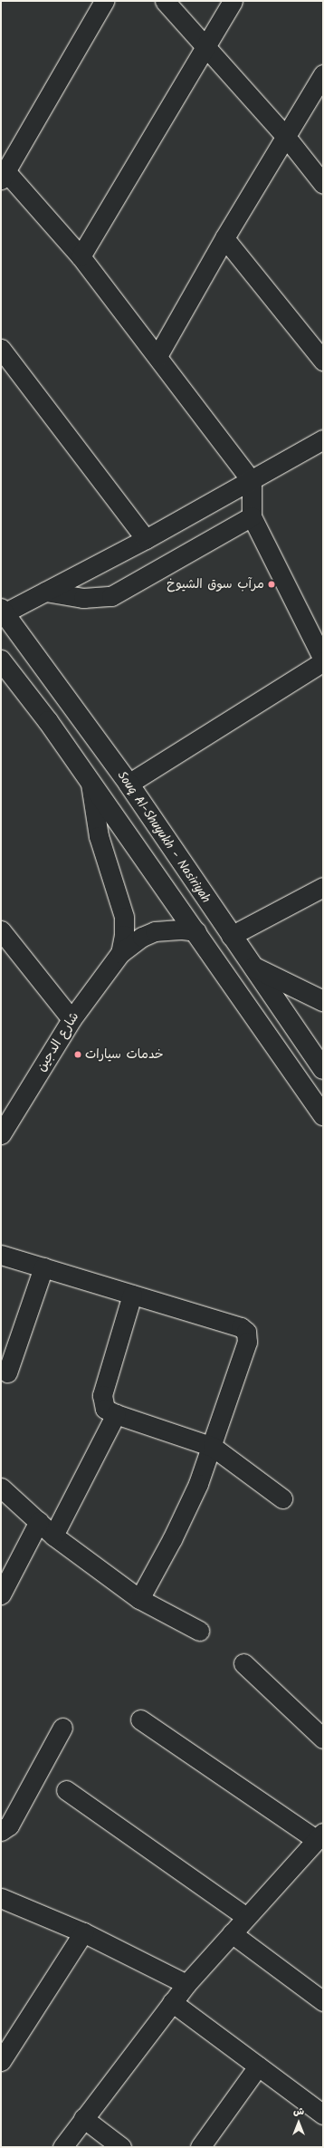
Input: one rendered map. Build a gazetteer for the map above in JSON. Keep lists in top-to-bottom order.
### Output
{
  "streets": {
    "main road": ["Souq Al-Shuyukh - Nasiriyah"],
    "street": ["شارع الدجين"]
  },
  "crossings": [
    ["Souq Al-Shuyukh - Nasiriyah", "شارع الدجين"]
  ],
  "places": ["مرآب سوق الشيوخ", "خدمات سيارات"],
  "north": "top"
}
